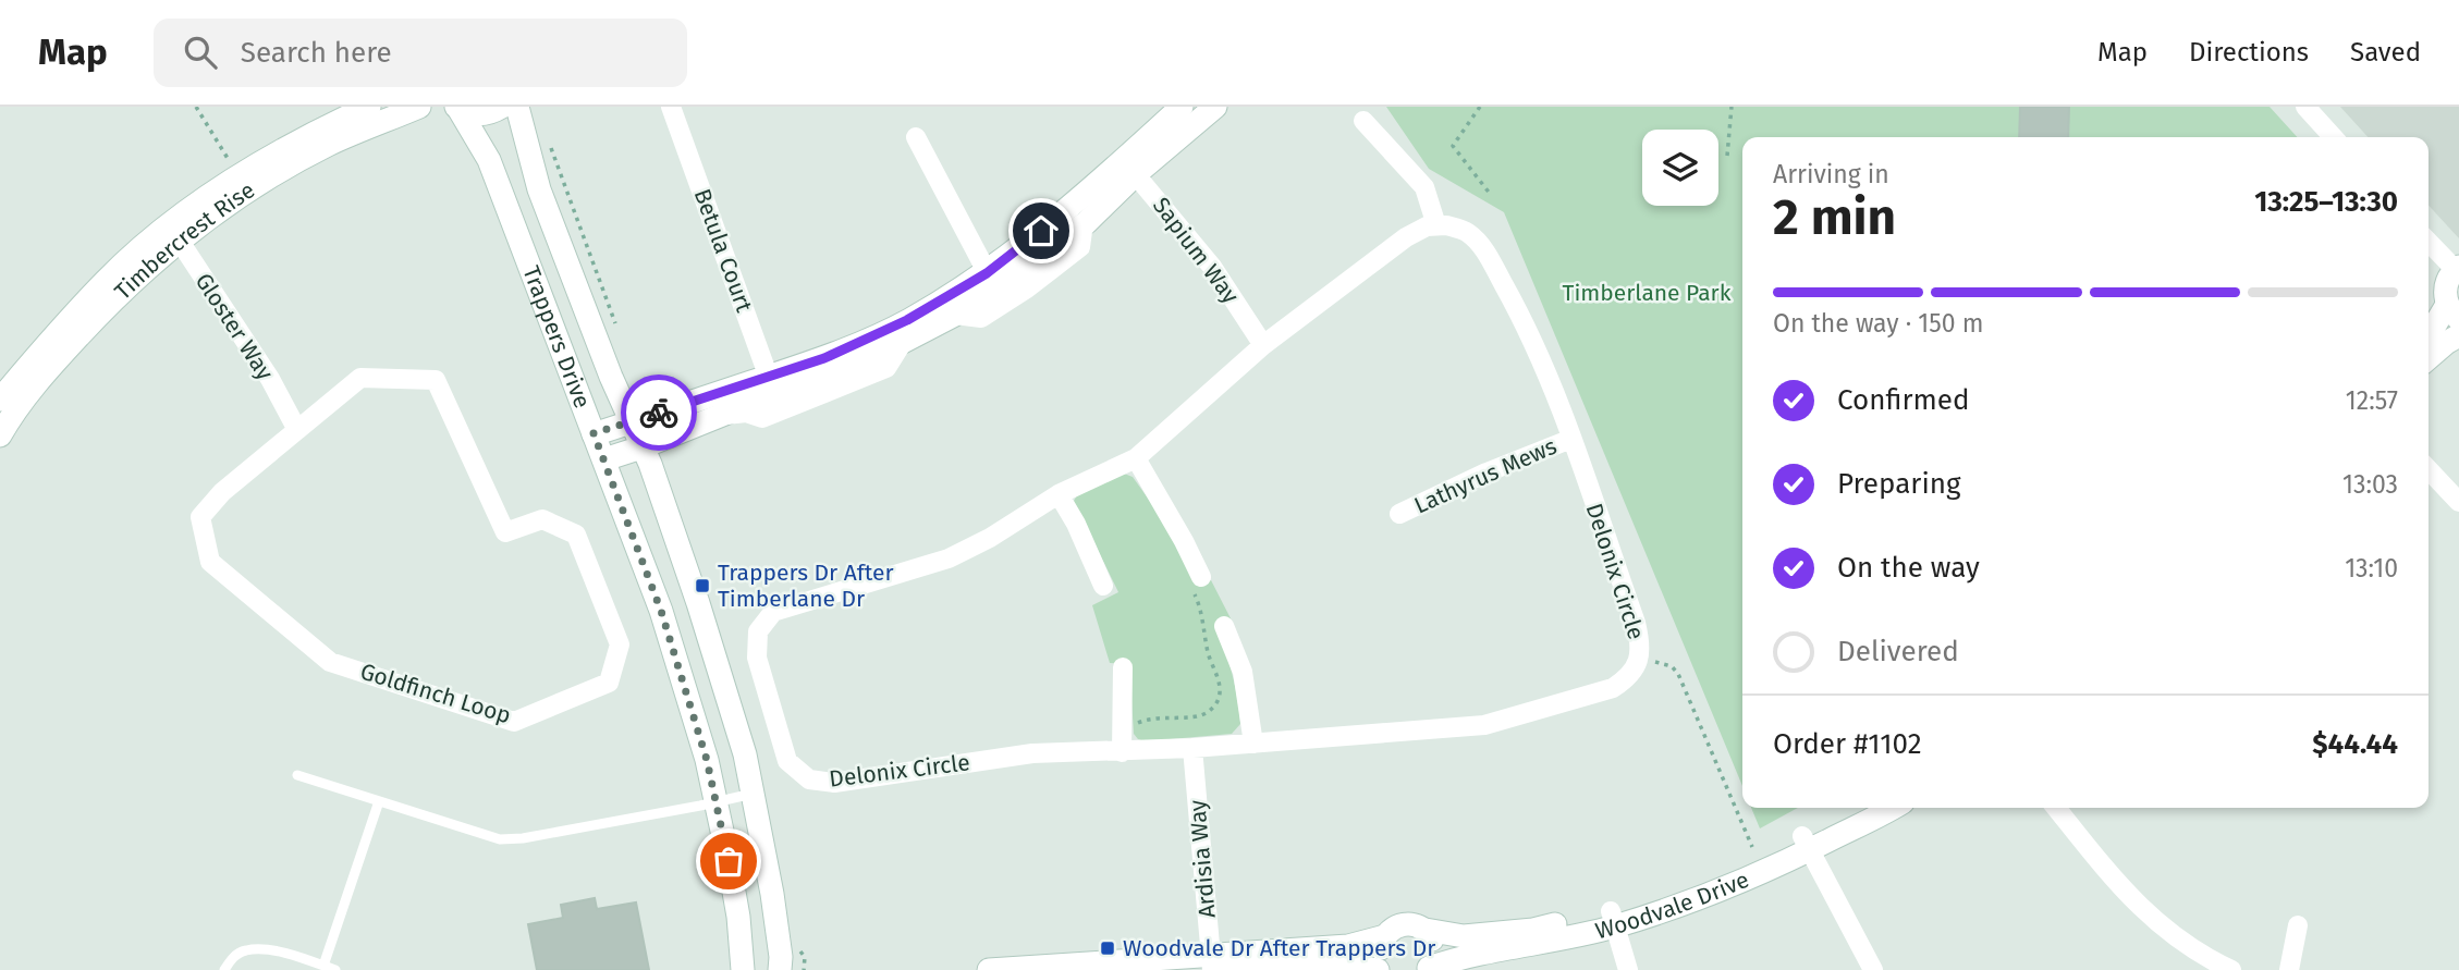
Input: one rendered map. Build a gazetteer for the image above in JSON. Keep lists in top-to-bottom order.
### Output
{
  "streets": {
    "street": [
      "Timbercrest Rise",
      "Betula Court",
      "Sapium Way",
      "Gloster Way",
      "Trappers Drive",
      "Lathyrus Mews",
      "Delonix Circle",
      "Goldfinch Loop",
      "Ardisia Way",
      "Woodvale Drive"
    ]
  },
  "crossings": [
    ["Timbercrest Rise", "Gloster Way"],
    ["Sapium Way", "Delonix Circle"],
    ["Gloster Way", "Goldfinch Loop"],
    ["Lathyrus Mews", "Delonix Circle"],
    ["Delonix Circle", "Ardisia Way"]
  ],
  "parks": ["Timberlane Park"],
  "places": {
    "transit": ["Trappers Dr After Timberlane Dr", "Woodvale Dr After Trappers Dr"]
  },
  "page": {
    "header": "Map",
    "search": "Search here",
    "nav": ["Map", "Directions", "Saved"],
    "heading": ["2 min", "Arriving in", "13:25–13:30"],
    "panel": ["Order #1102", "$44.44"],
    "bar": "On the way · 150 m",
    "list": [
      ["Confirmed", "12:57"],
      ["Preparing", "13:03"],
      ["On the way", "13:10"],
      "Delivered"
    ]
  }
}
